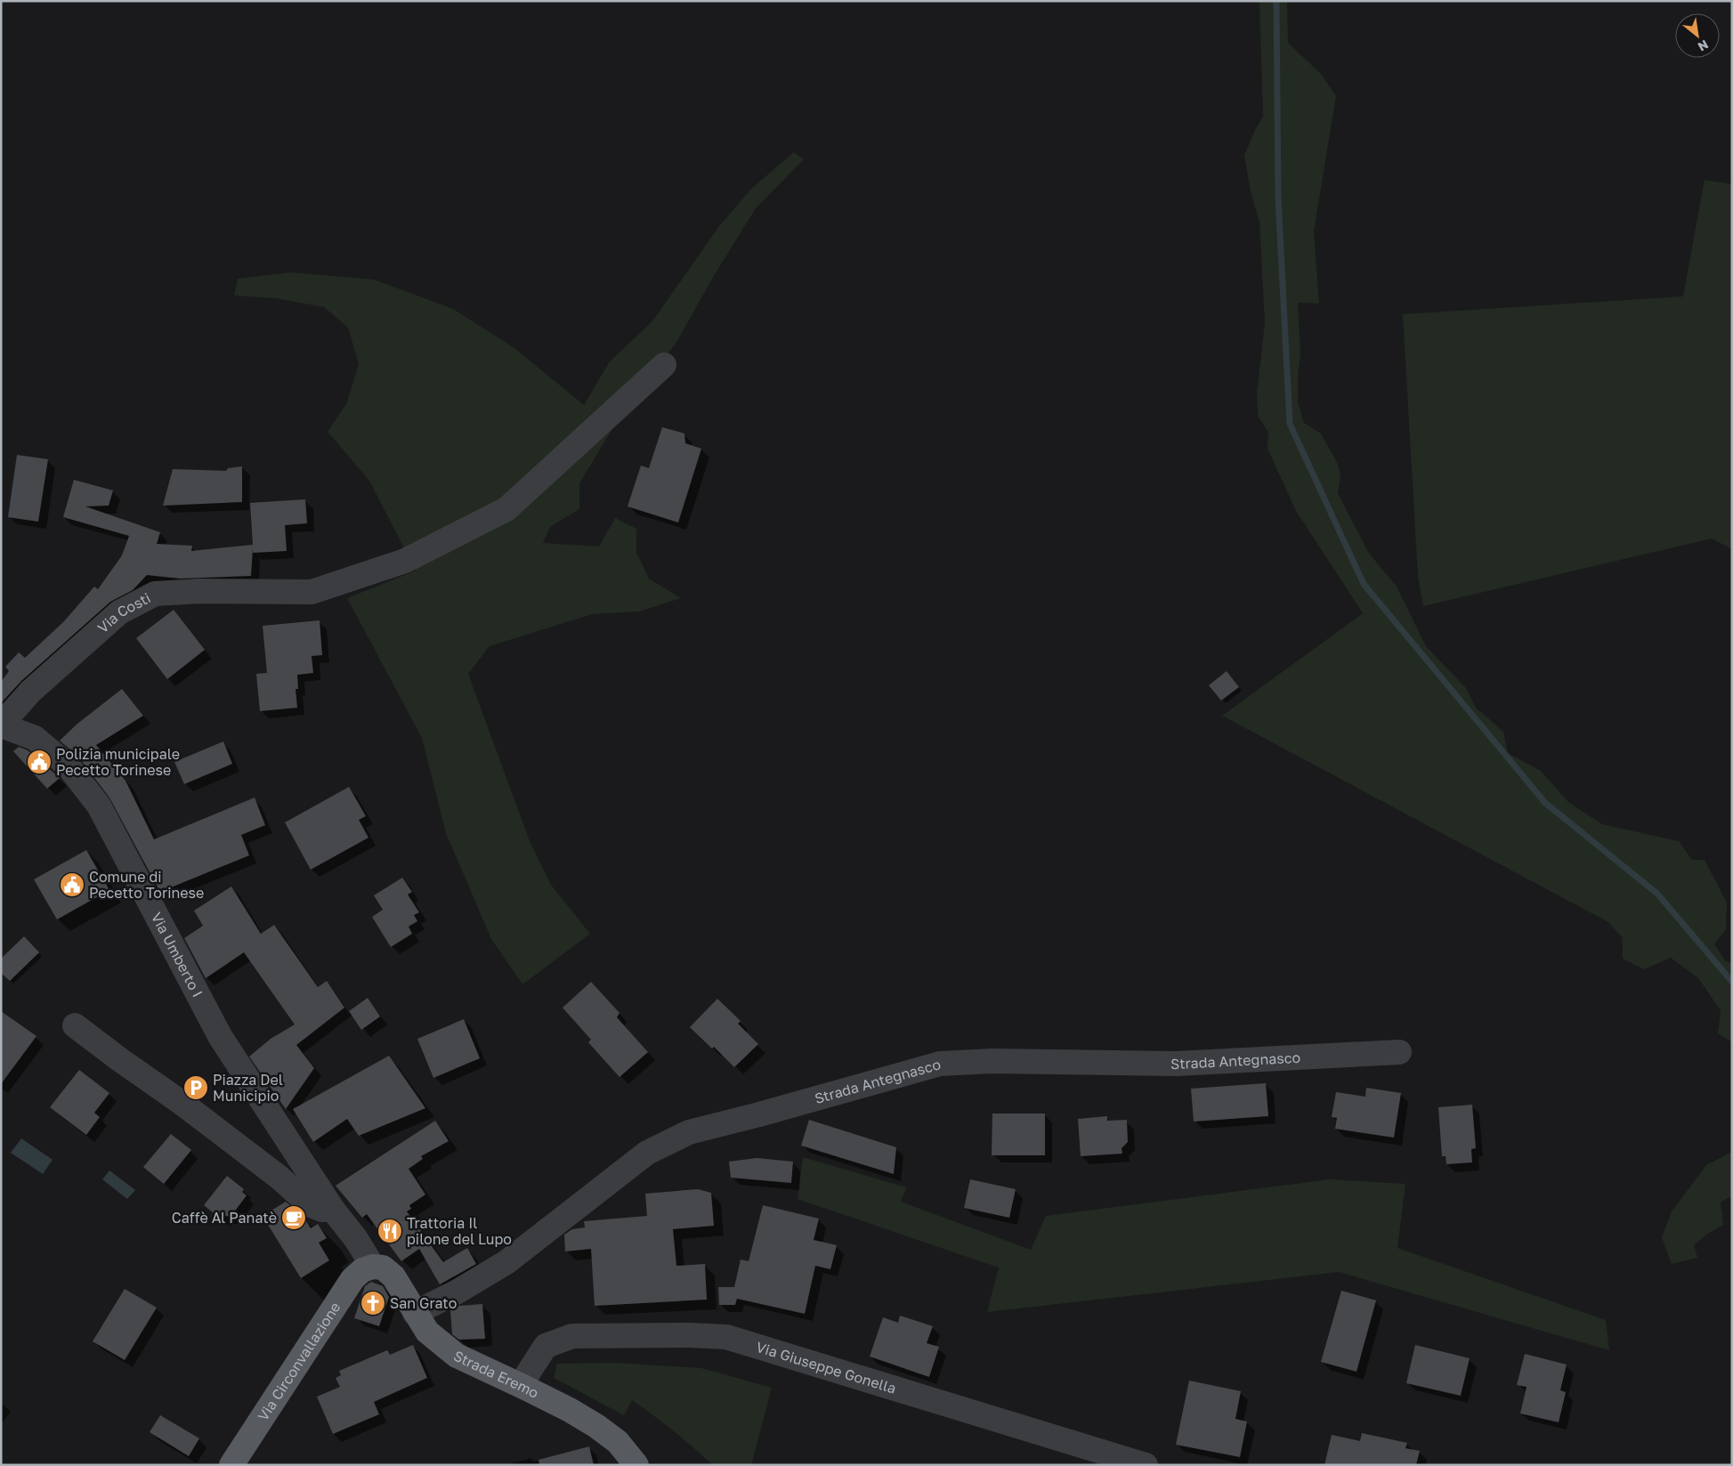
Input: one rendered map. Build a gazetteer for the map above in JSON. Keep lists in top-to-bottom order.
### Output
{
  "streets": {
    "main road": ["Via Circonvallazione", "Strada Eremo"],
    "street": [
      "Via Costi",
      "Via Umberto I",
      "Strada Antegnasco",
      "Via Giuseppe Gonella"
    ]
  },
  "crossings": [
    ["Via Costi", "Via Umberto I"],
    ["Via Umberto I", "Via Circonvallazione"],
    ["Via Umberto I", "Strada Eremo"],
    ["Strada Antegnasco", "Strada Eremo"],
    ["Via Circonvallazione", "Strada Eremo"],
    ["Via Giuseppe Gonella", "Strada Eremo"]
  ],
  "places": {
    "public building": ["Polizia municipale Pecetto Torinese", "Comune di Pecetto Torinese"],
    "parking": ["Piazza Del Municipio"],
    "cafe": ["Caffè Al Panatè"],
    "restaurant": ["Trattoria Il pilone del Lupo"],
    "church": ["San Grato"]
  },
  "north": "bottom right"
}
